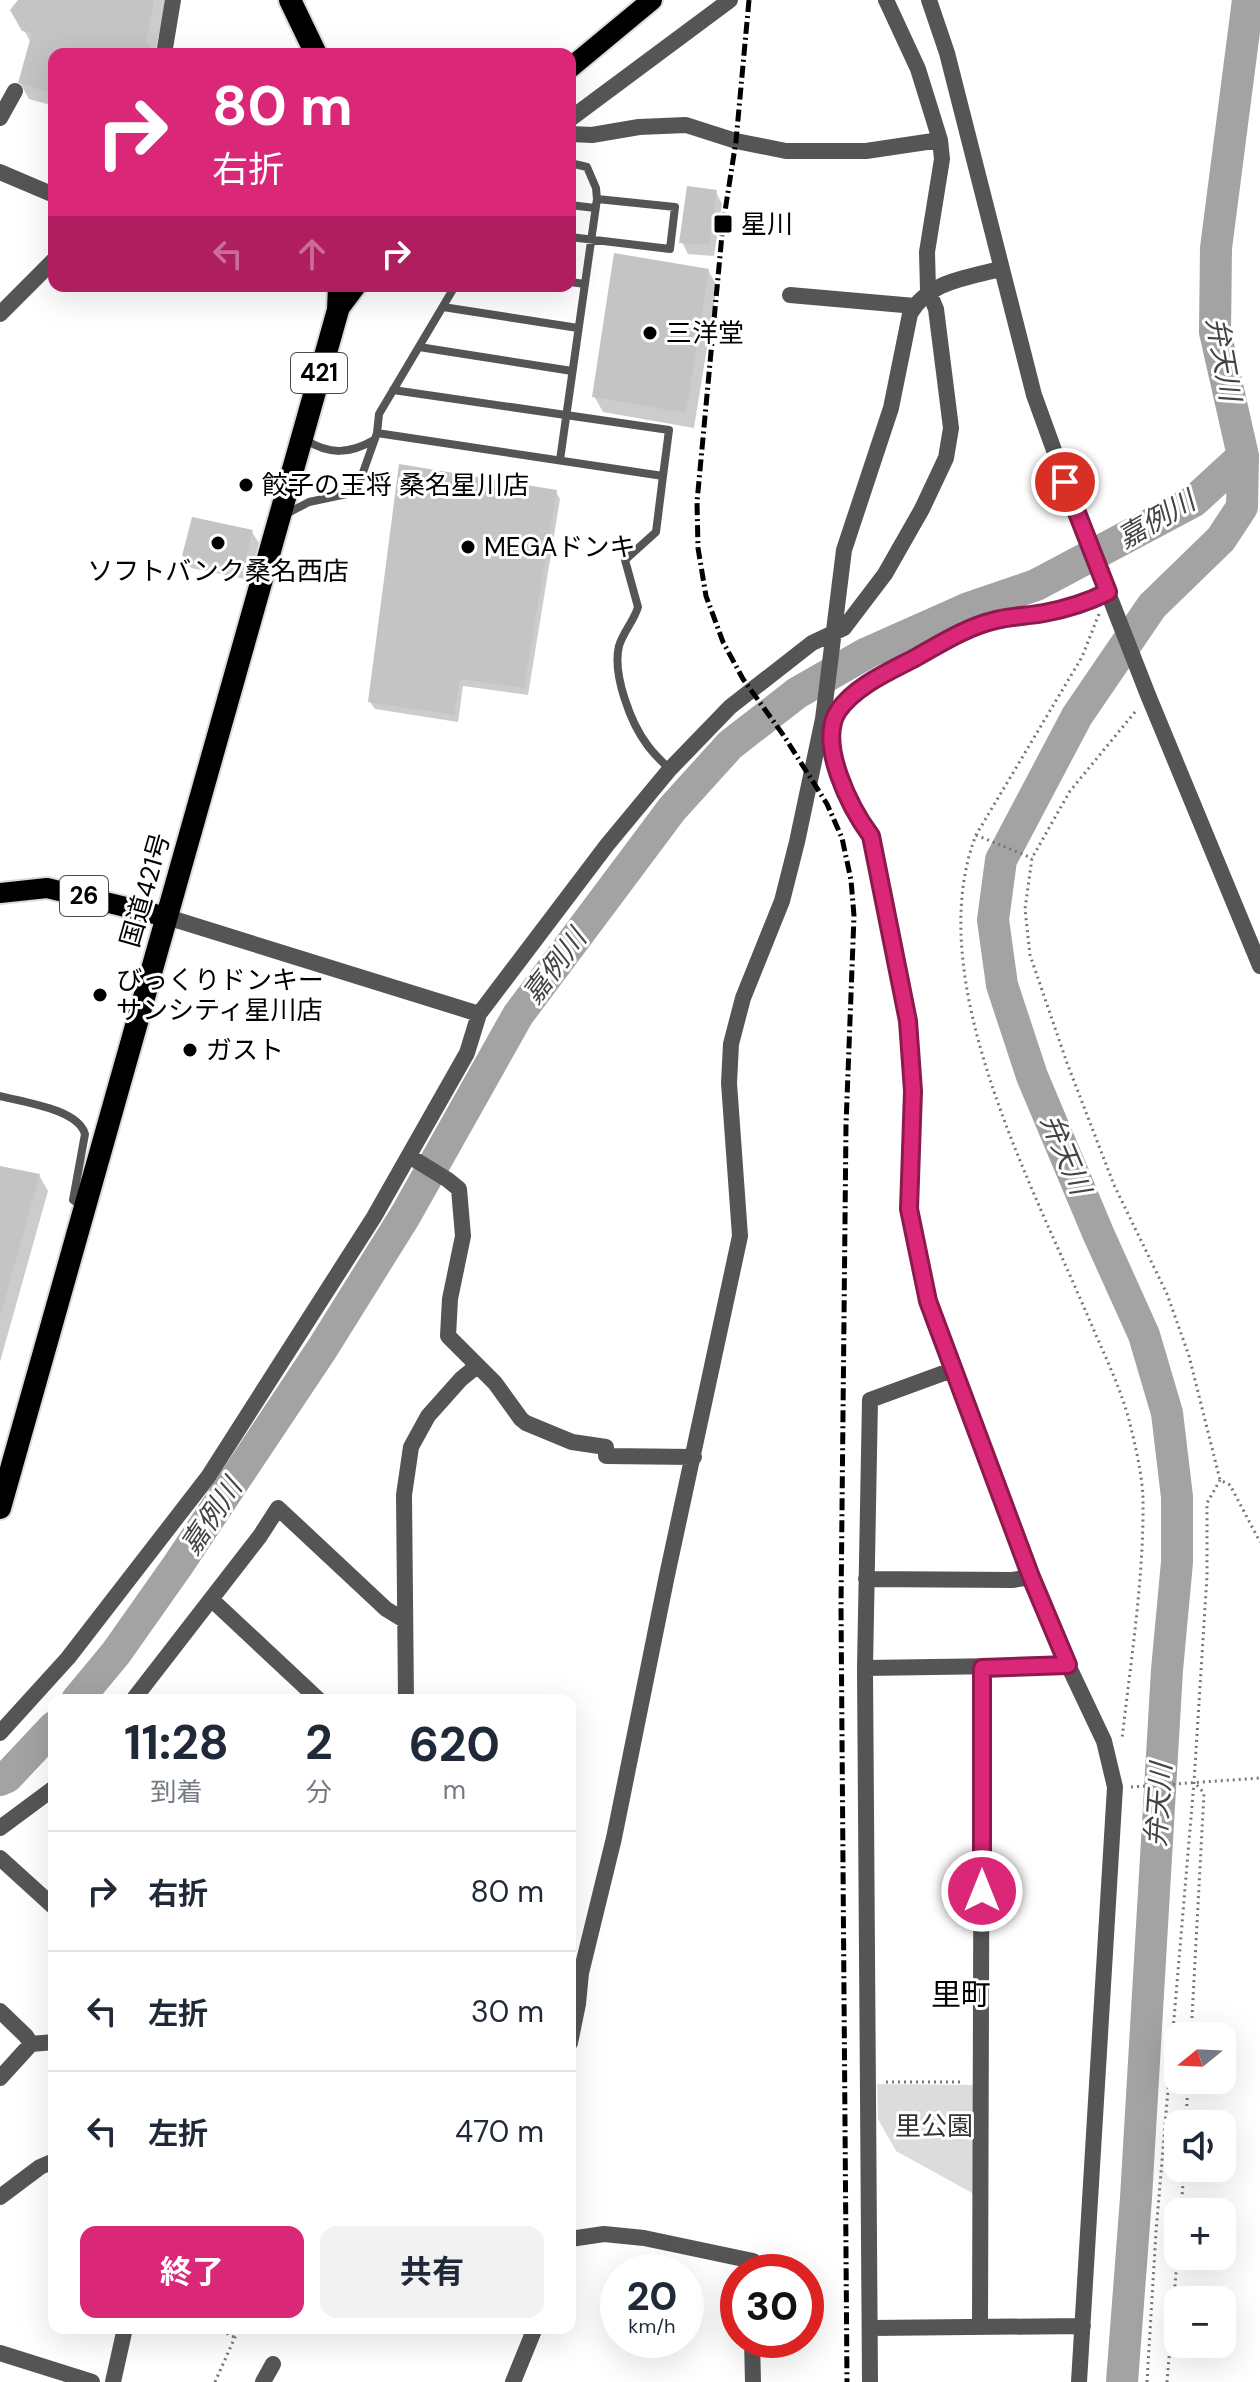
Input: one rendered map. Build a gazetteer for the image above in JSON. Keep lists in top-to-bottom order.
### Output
{
  "streets": {
    "highway": ["421", "国道421号"],
    "main road": ["26"]
  },
  "crossings": [
    ["国道421号", "26"]
  ],
  "districts": ["里町"],
  "water": ["弁天川", "嘉例川"],
  "parks": ["里公園"],
  "places": {
    "transit": ["星川"],
    "other": [
      "三洋堂",
      "餃子の王将 桑名星川店",
      "ソフトバンク桑名西店",
      "MEGAドンキ",
      "びっくりドンキー サンシティ星川店",
      "ガスト"
    ]
  },
  "north": "left",
  "page": {
    "turn": ["80 m", "右折"],
    "eta": [
      "11:28",
      "到着",
      "2",
      "分",
      "620",
      "m"
    ],
    "list": [
      {
        "name": "右折",
        "value": "80 m"
      },
      {
        "name": "左折",
        "value": "30 m"
      },
      {
        "name": "左折",
        "value": "470 m"
      }
    ],
    "map_buttons": ["+", "−"],
    "buttons": ["終了", "共有"],
    "speed": "20 km/h",
    "limit": "30"
  }
}
